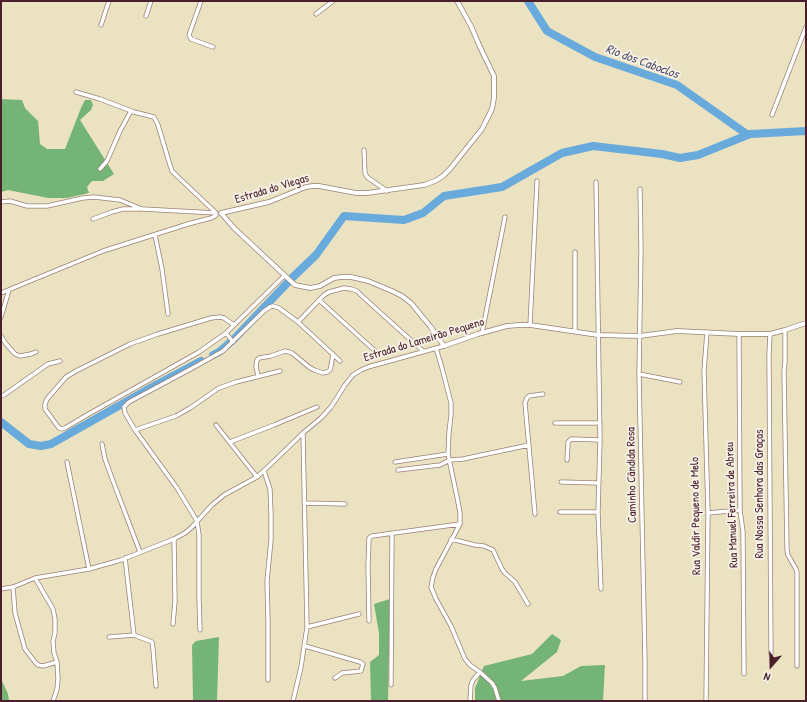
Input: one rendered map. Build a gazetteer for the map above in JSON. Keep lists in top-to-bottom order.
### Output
{
  "streets": {
    "street": [
      "Estrada do Viegas",
      "Estrada do Lameirão Pequeno",
      "Caminho Cândida Rosa",
      "Rua Nossa Senhora das Graças",
      "Rua Manuel Ferreira de Abreu",
      "Rua Valdir Pequeno de Melo"
    ]
  },
  "crossings": [
    ["Estrada do Lameirão Pequeno", "Caminho Cândida Rosa"],
    ["Estrada do Lameirão Pequeno", "Rua Nossa Senhora das Graças"],
    ["Estrada do Lameirão Pequeno", "Rua Manuel Ferreira de Abreu"],
    ["Estrada do Lameirão Pequeno", "Rua Valdir Pequeno de Melo"]
  ],
  "water": ["Rio dos Caboclos"],
  "north": "bottom"
}
